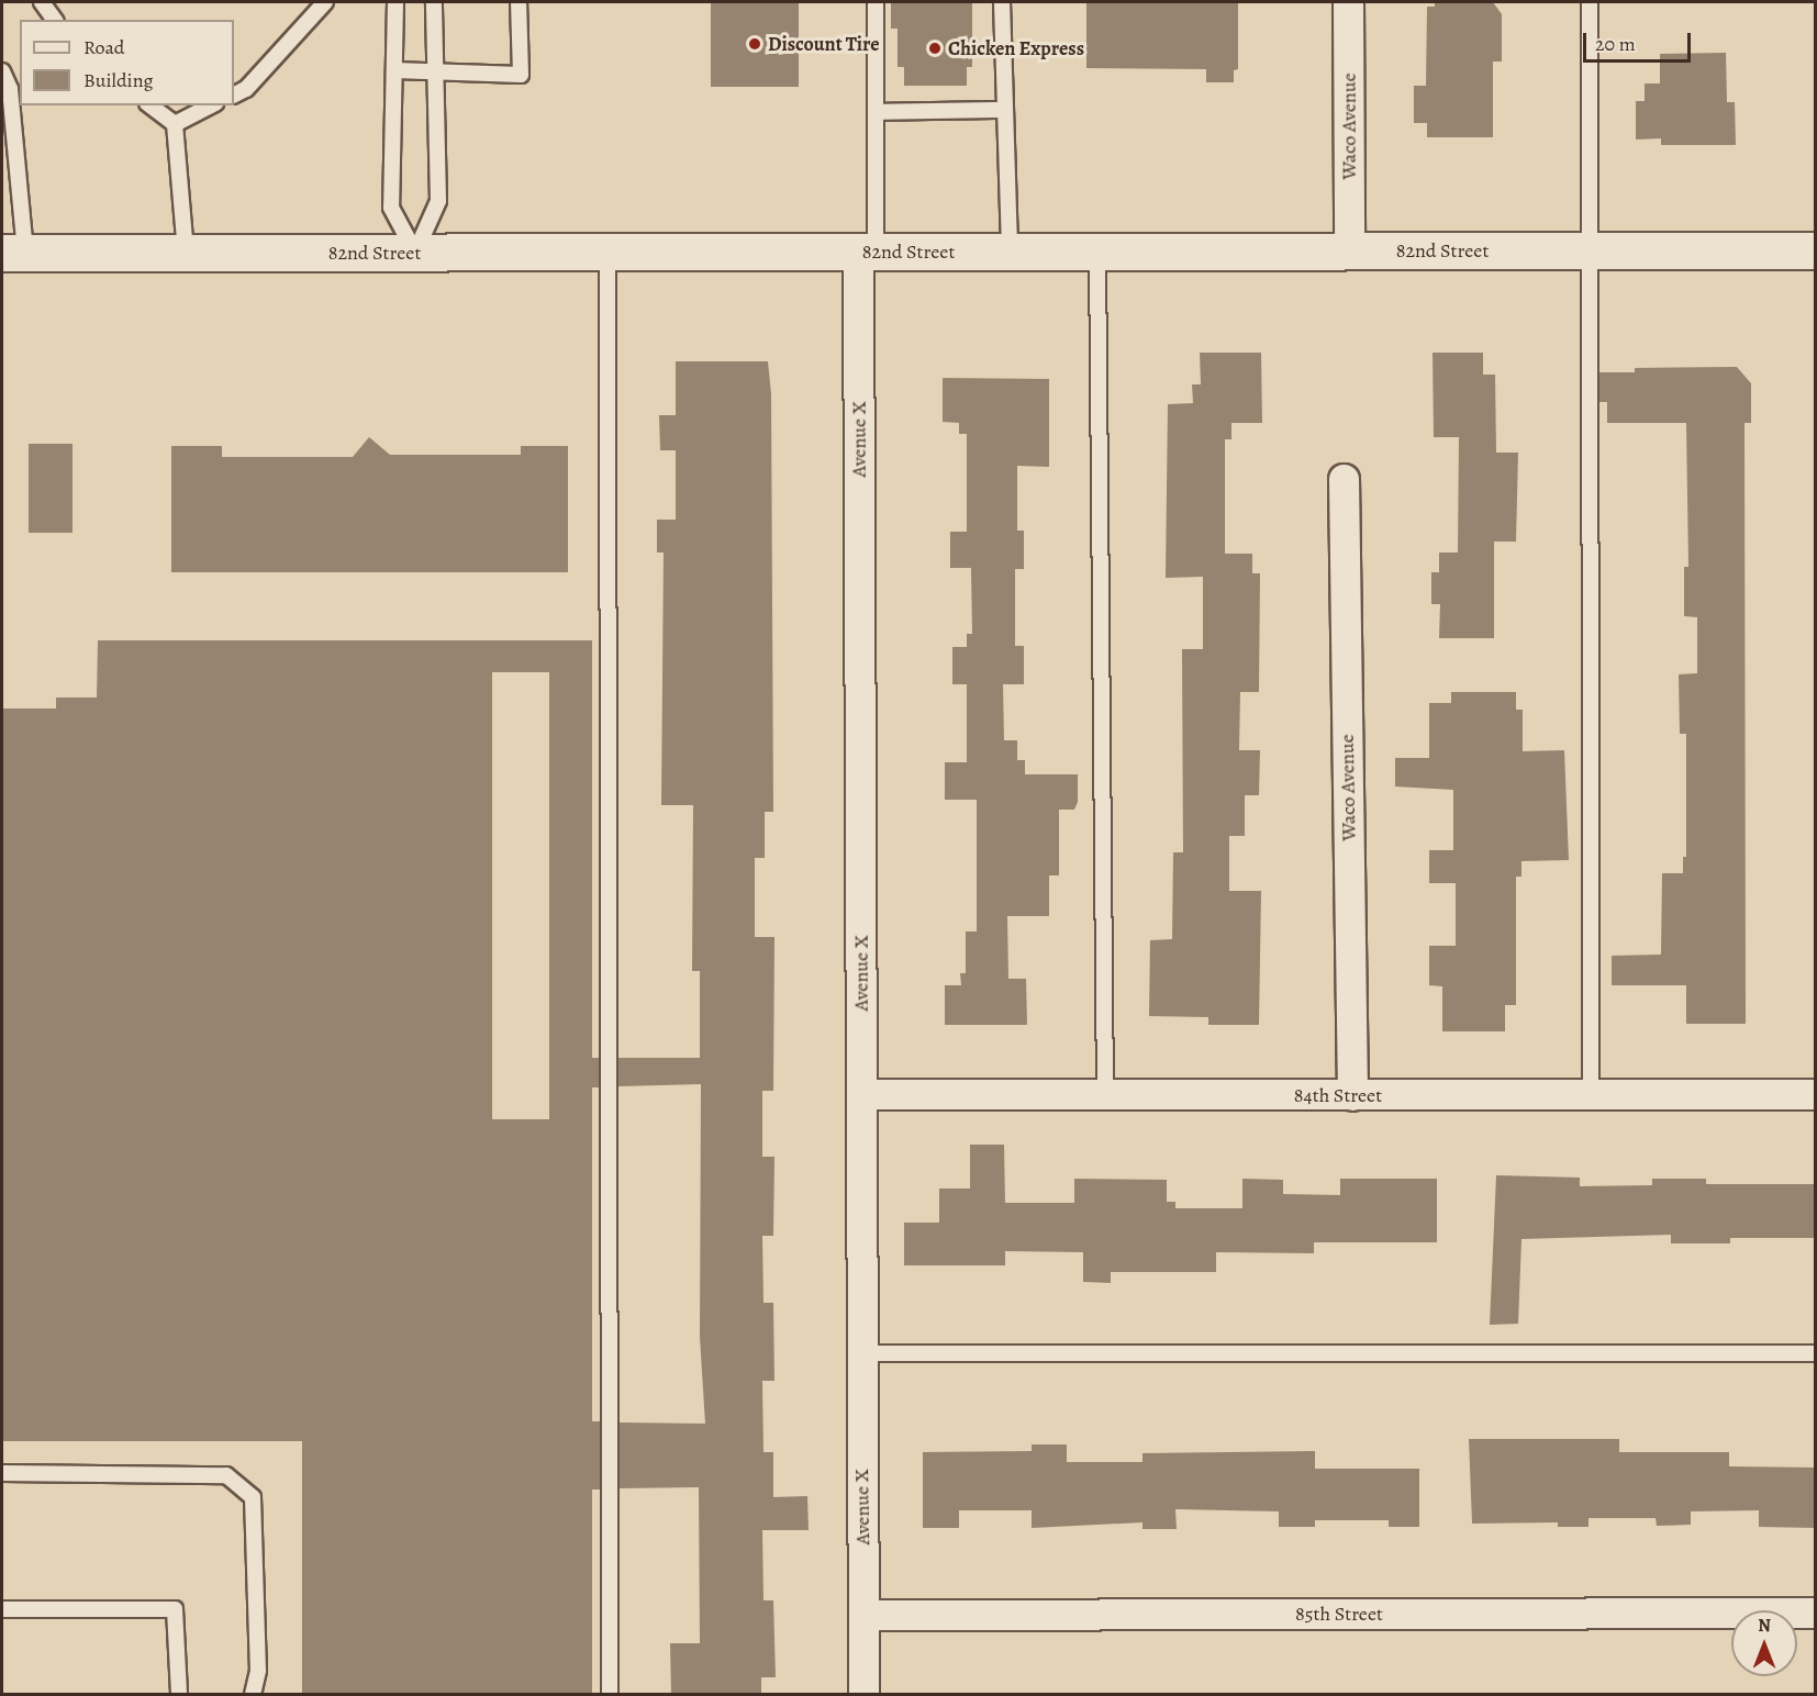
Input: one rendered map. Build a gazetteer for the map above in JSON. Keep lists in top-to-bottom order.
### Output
{
  "streets": {
    "main road": ["82nd Street"],
    "street": [
      "Waco Avenue",
      "Avenue X",
      "84th Street",
      "85th Street"
    ]
  },
  "crossings": [
    ["Waco Avenue", "82nd Street"],
    ["Waco Avenue", "84th Street"],
    ["82nd Street", "Avenue X"],
    ["Avenue X", "84th Street"],
    ["Avenue X", "85th Street"]
  ],
  "places": ["Discount Tire", "Chicken Express"],
  "legend": ["Road", "Building"],
  "scale_bar": "20 m",
  "north": "top"
}
